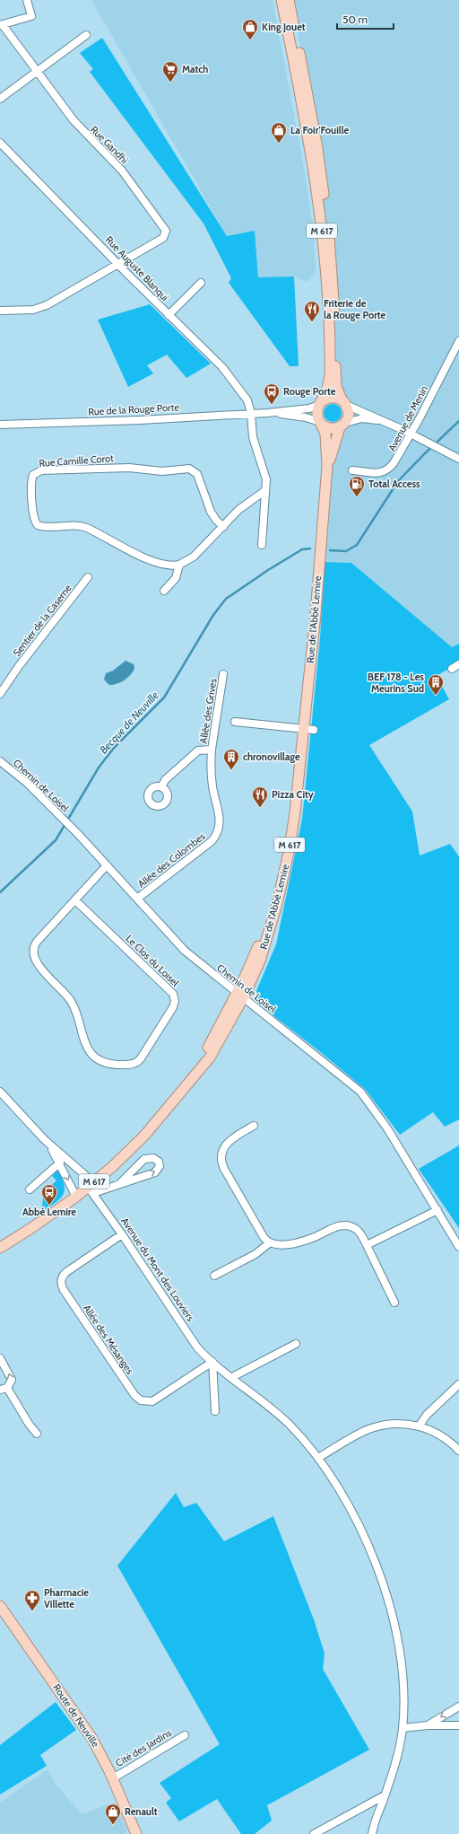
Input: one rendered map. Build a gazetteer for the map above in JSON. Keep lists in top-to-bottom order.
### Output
{
  "streets": {
    "main road": ["M 617", "Rue de l'Abbé Lemire", "Route de Neuville"],
    "street": [
      "Rue Gandhi",
      "Rue Auguste Blanqui",
      "Rue de la Rouge Porte",
      "Avenue de Menin",
      "Rue Camille Corot",
      "Sentier de la Caserne",
      "Allée des Grives",
      "Chemin de Loisel",
      "Allée des Colombes",
      "Le Clos du Loisel",
      "Avenue du Mont des Louviers",
      "Allée des Mésanges",
      "Cité des Jardins"
    ]
  },
  "crossings": [
    ["Rue Gandhi", "Rue Auguste Blanqui"],
    ["Rue Auguste Blanqui", "Rue de la Rouge Porte"],
    ["Rue de la Rouge Porte", "Rue de l'Abbé Lemire"],
    ["Rue de l'Abbé Lemire", "Chemin de Loisel"],
    ["Rue de l'Abbé Lemire", "Avenue du Mont des Louviers"],
    ["Allée des Grives", "Allée des Colombes"],
    ["Chemin de Loisel", "Allée des Colombes"],
    ["Chemin de Loisel", "Le Clos du Loisel"],
    ["Avenue du Mont des Louviers", "Allée des Mésanges"],
    ["Route de Neuville", "Cité des Jardins"]
  ],
  "water": ["Becque de Neuville"],
  "places": {
    "shop": ["King Jouet", "La Foir'Fouille", "Renault"],
    "supermarket": ["Match"],
    "restaurant": ["Friterie de la Rouge Porte", "Pizza City"],
    "bus stop": ["Rouge Porte", "Abbé Lemire"],
    "fuel station": ["Total Access"],
    "building": ["BEF 178 - Les Meurins Sud", "chronovillage"],
    "pharmacy": ["Pharmacie Villette"]
  },
  "scale_bar": "50 m"
}
